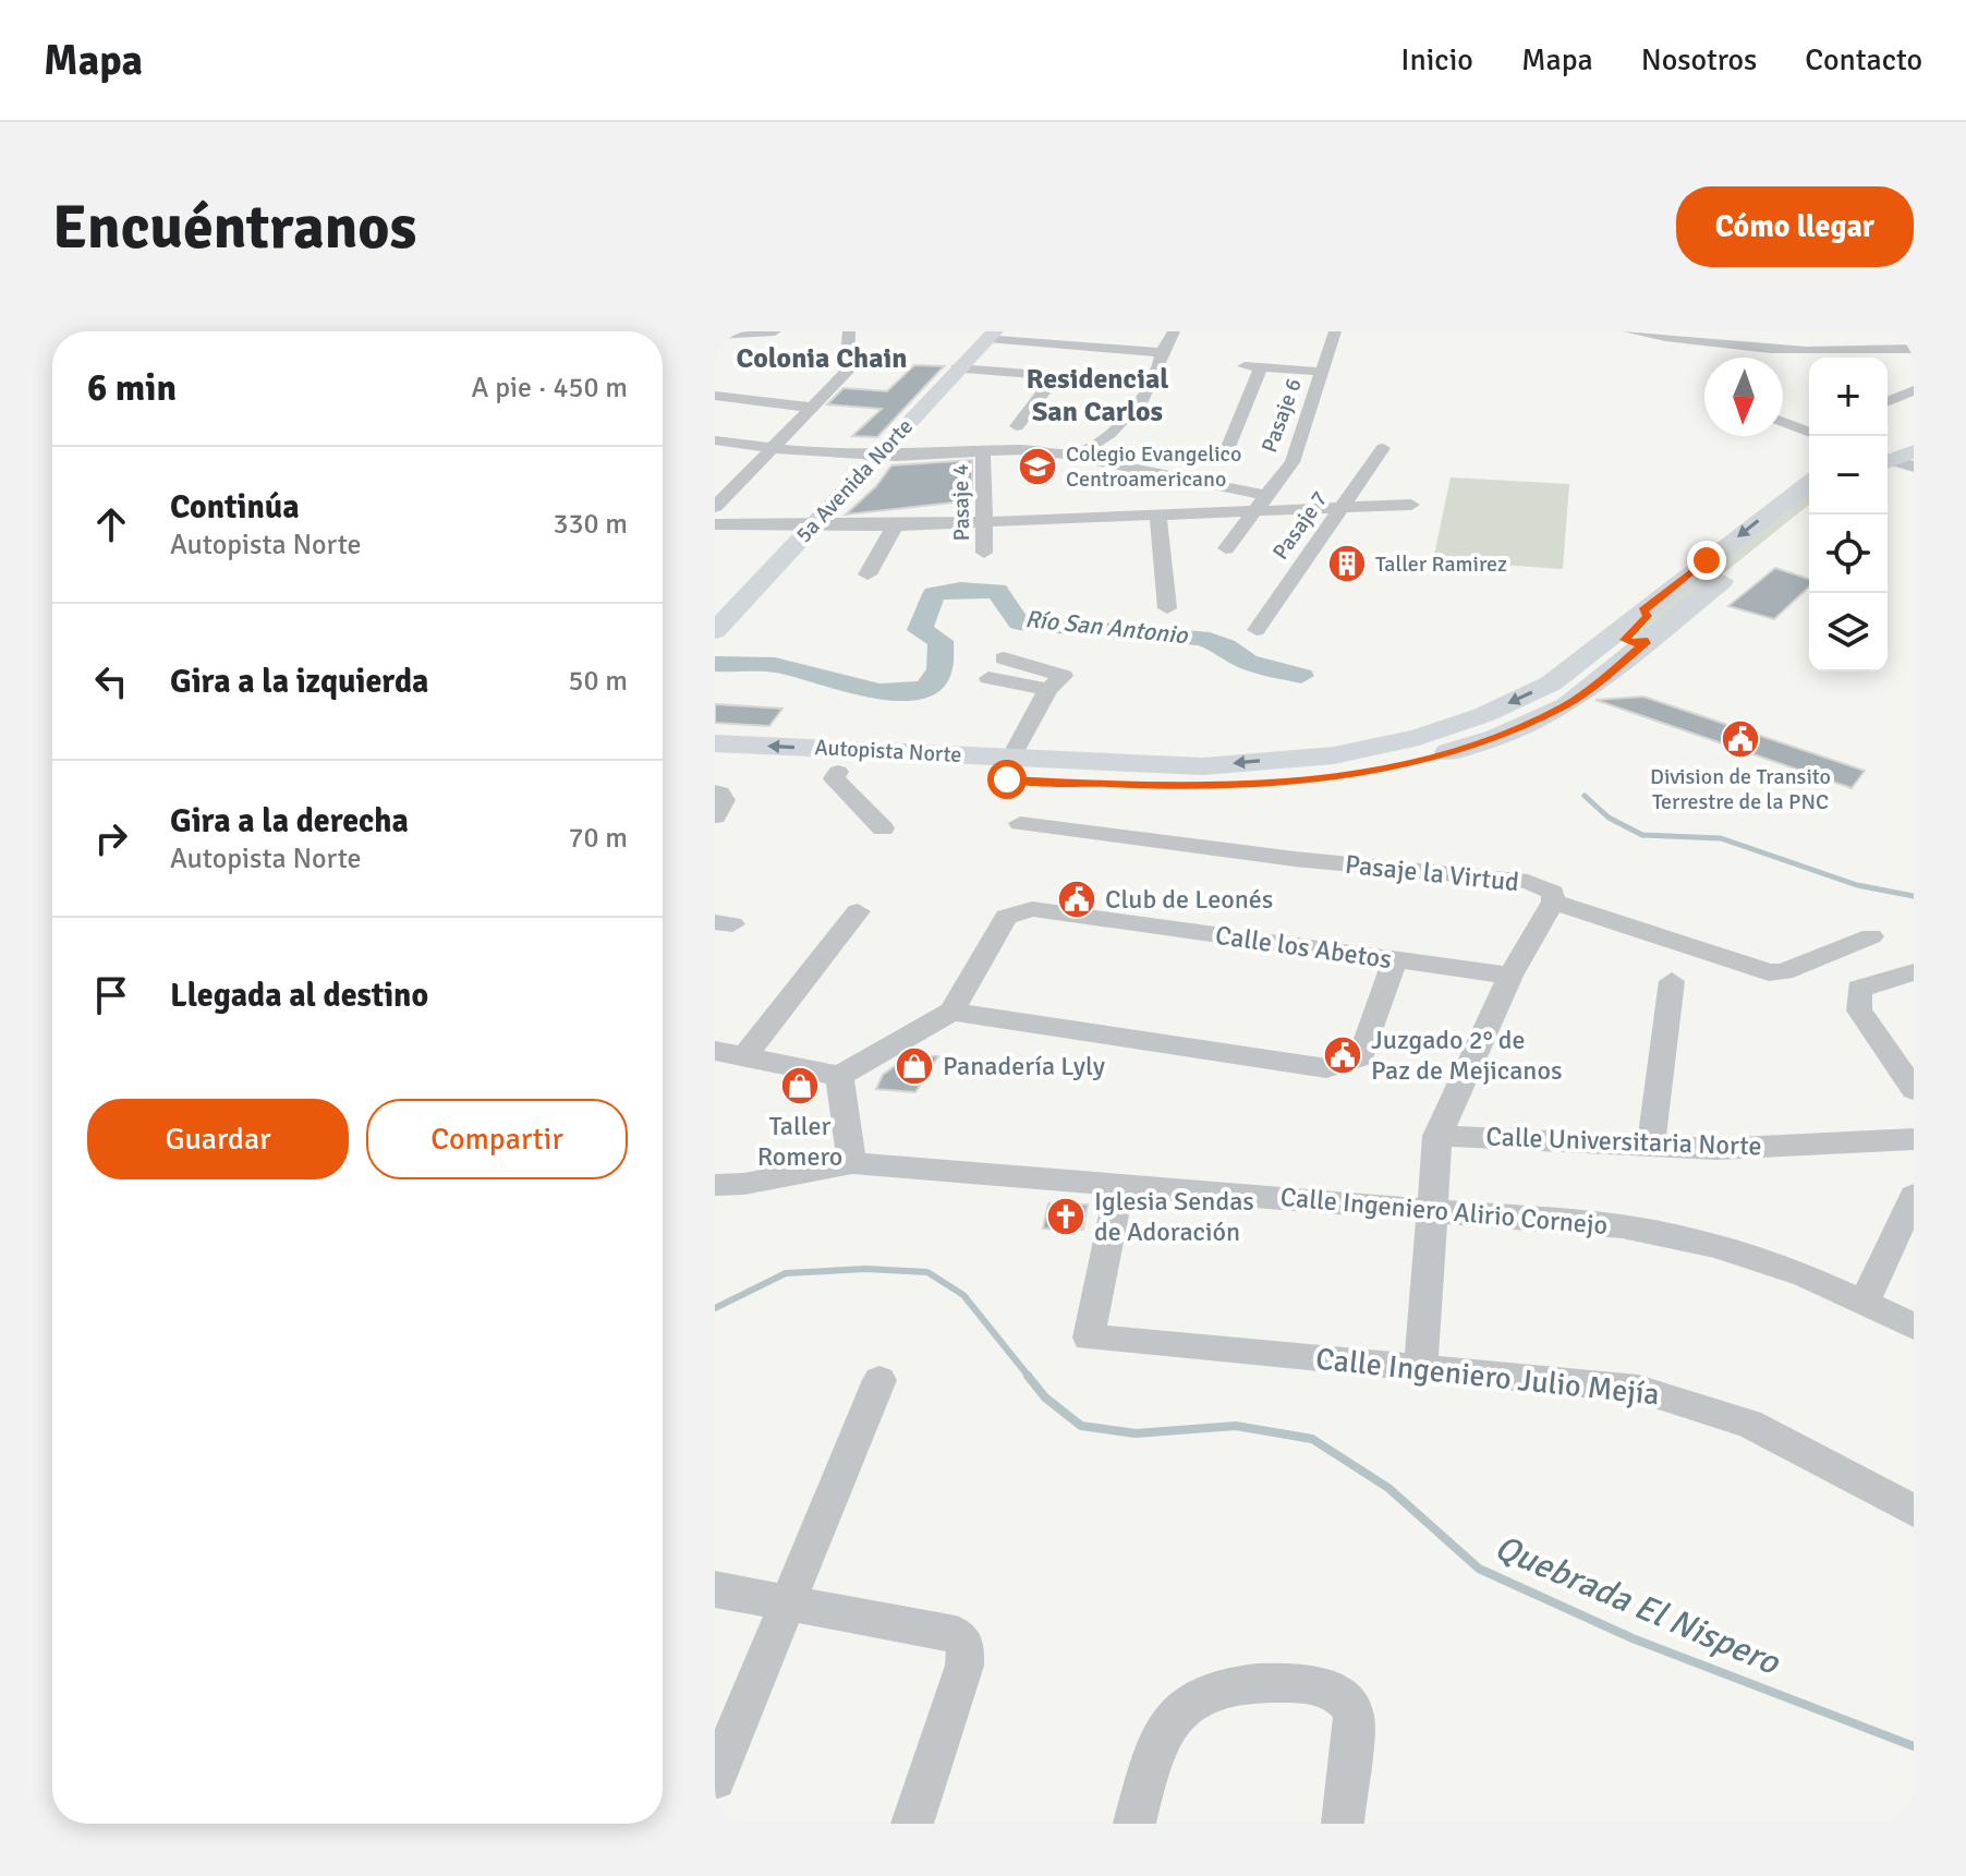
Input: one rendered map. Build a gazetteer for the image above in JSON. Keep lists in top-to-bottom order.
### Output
{
  "streets": {
    "main road": ["5a Avenida Norte", "Autopista Norte"],
    "street": [
      "Pasaje 6",
      "Pasaje 4",
      "Pasaje 7",
      "Pasaje la Virtud",
      "Calle los Abetos",
      "Calle Universitaria Norte",
      "Calle Ingeniero Alirio Cornejo",
      "Calle Ingeniero Julio Mejía"
    ]
  },
  "crossings": [
    ["Pasaje la Virtud", "Calle los Abetos"],
    ["Pasaje la Virtud", "Calle Universitaria Norte"],
    ["Pasaje la Virtud", "Calle Ingeniero Alirio Cornejo"],
    ["Pasaje la Virtud", "Calle Ingeniero Julio Mejía"],
    ["Calle Ingeniero Alirio Cornejo", "Calle Ingeniero Julio Mejía"]
  ],
  "districts": ["Colonia Chain", "Residencial San Carlos"],
  "water": ["Río San Antonio", "Quebrada El Nispero"],
  "places": {
    "school or university": ["Colegio Evangelico Centroamericano"],
    "building": ["Taller Ramirez"],
    "public building": ["Division de Transito Terrestre de la PNC", "Club de Leonés", "Juzgado 2° de Paz de Mejicanos"],
    "shop": ["Panadería Lyly", "Taller Romero"],
    "church": ["Iglesia Sendas de Adoración"]
  },
  "north": "bottom",
  "page": {
    "header": "Mapa",
    "nav": [
      "Inicio",
      "Mapa",
      "Nosotros",
      "Contacto"
    ],
    "buttons": [
      "Cómo llegar",
      ["Guardar", "Compartir"]
    ],
    "title": "Encuéntranos",
    "heading": ["6 min", "A pie · 450 m"],
    "map_buttons": ["+", "−"],
    "list": [
      ["Continúa", "Autopista Norte", "330 m"],
      ["Gira a la izquierda", "50 m"],
      ["Gira a la derecha", "Autopista Norte", "70 m"],
      "Llegada al destino"
    ]
  }
}
